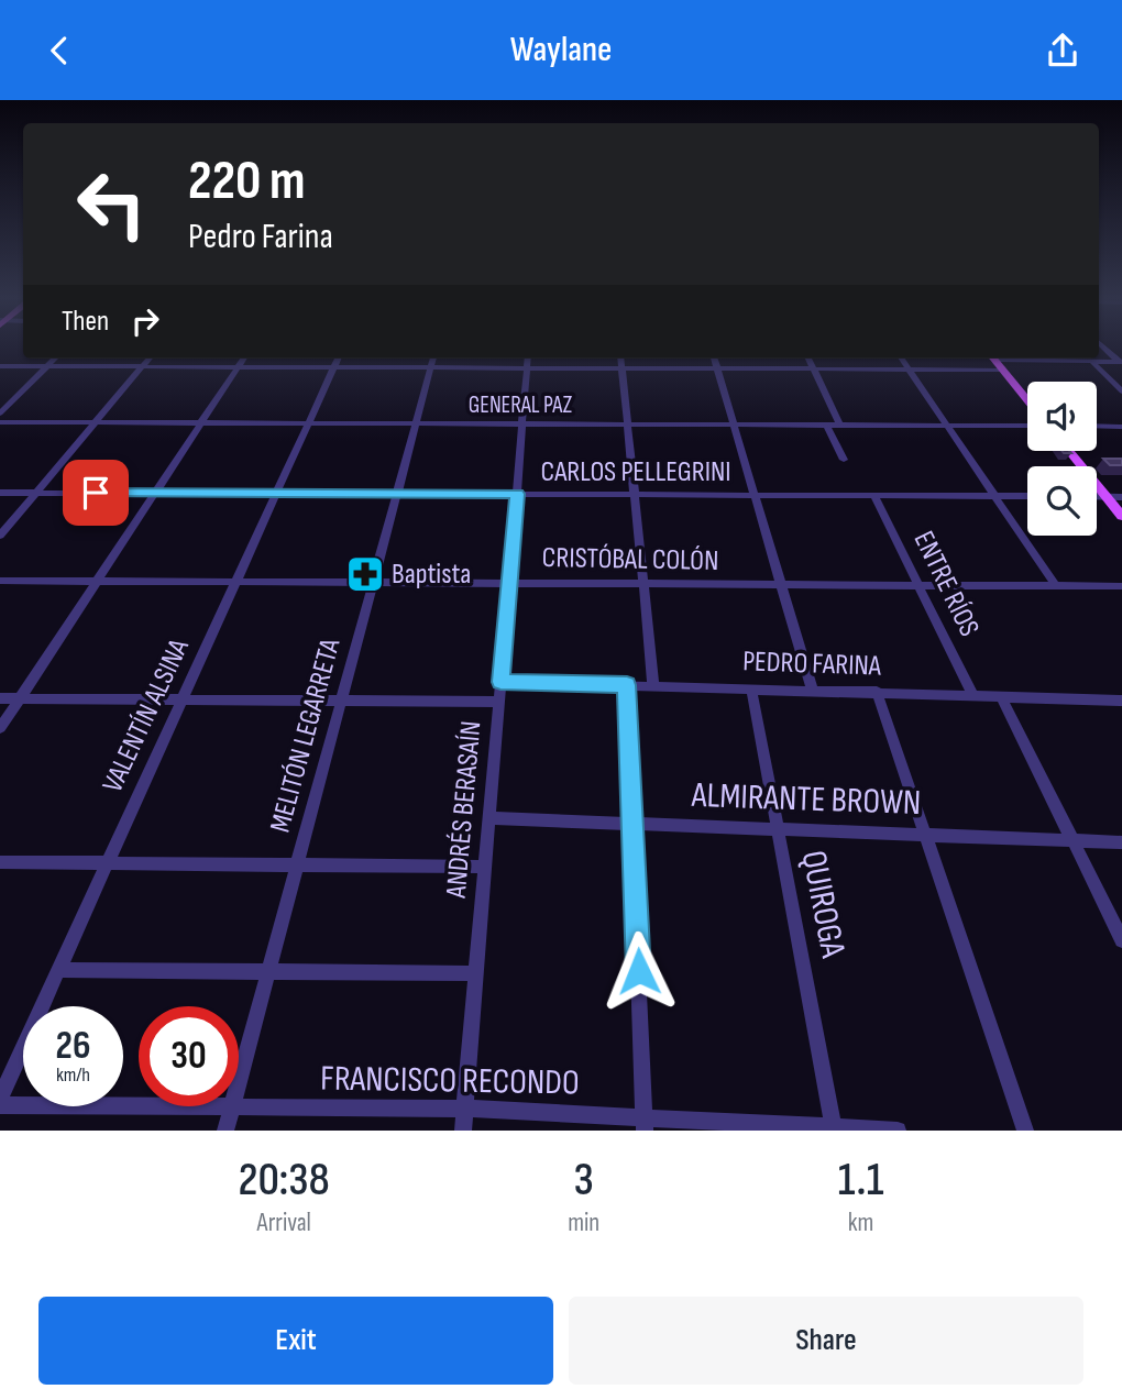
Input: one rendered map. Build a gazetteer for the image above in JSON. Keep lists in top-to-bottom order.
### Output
{
  "streets": {
    "street": [
      "GENERAL PAZ",
      "CARLOS PELLEGRINI",
      "CRISTÓBAL COLÓN",
      "ENTRE RÍOS",
      "PEDRO FARINA",
      "VALENTÍN ALSINA",
      "MELITÓN LEGARRETA",
      "ALMIRANTE BROWN",
      "ANDRÉS BERASAÍN",
      "QUIROGA",
      "FRANCISCO RECONDO"
    ]
  },
  "crossings": [
    ["GENERAL PAZ", "VALENTÍN ALSINA"],
    ["GENERAL PAZ", "MELITÓN LEGARRETA"],
    ["GENERAL PAZ", "ANDRÉS BERASAÍN"],
    ["CARLOS PELLEGRINI", "ENTRE RÍOS"],
    ["CARLOS PELLEGRINI", "VALENTÍN ALSINA"],
    ["CARLOS PELLEGRINI", "MELITÓN LEGARRETA"],
    ["CARLOS PELLEGRINI", "ANDRÉS BERASAÍN"],
    ["CRISTÓBAL COLÓN", "ENTRE RÍOS"],
    ["CRISTÓBAL COLÓN", "VALENTÍN ALSINA"],
    ["CRISTÓBAL COLÓN", "MELITÓN LEGARRETA"],
    ["CRISTÓBAL COLÓN", "ANDRÉS BERASAÍN"],
    ["ENTRE RÍOS", "PEDRO FARINA"],
    ["PEDRO FARINA", "ANDRÉS BERASAÍN"],
    ["PEDRO FARINA", "QUIROGA"],
    ["MELITÓN LEGARRETA", "FRANCISCO RECONDO"],
    ["ALMIRANTE BROWN", "ANDRÉS BERASAÍN"],
    ["ALMIRANTE BROWN", "QUIROGA"],
    ["ANDRÉS BERASAÍN", "FRANCISCO RECONDO"],
    ["QUIROGA", "FRANCISCO RECONDO"]
  ],
  "places": {
    "pharmacy": ["Baptista"]
  },
  "page": {
    "header": "Waylane",
    "turn": ["220 m", "Pedro Farina"],
    "then": "Then",
    "speed": "26 km/h",
    "limit": "30",
    "eta": [
      "20:38",
      "Arrival",
      "3",
      "min",
      "1.1",
      "km"
    ],
    "buttons": ["Exit", "Share"]
  }
}
